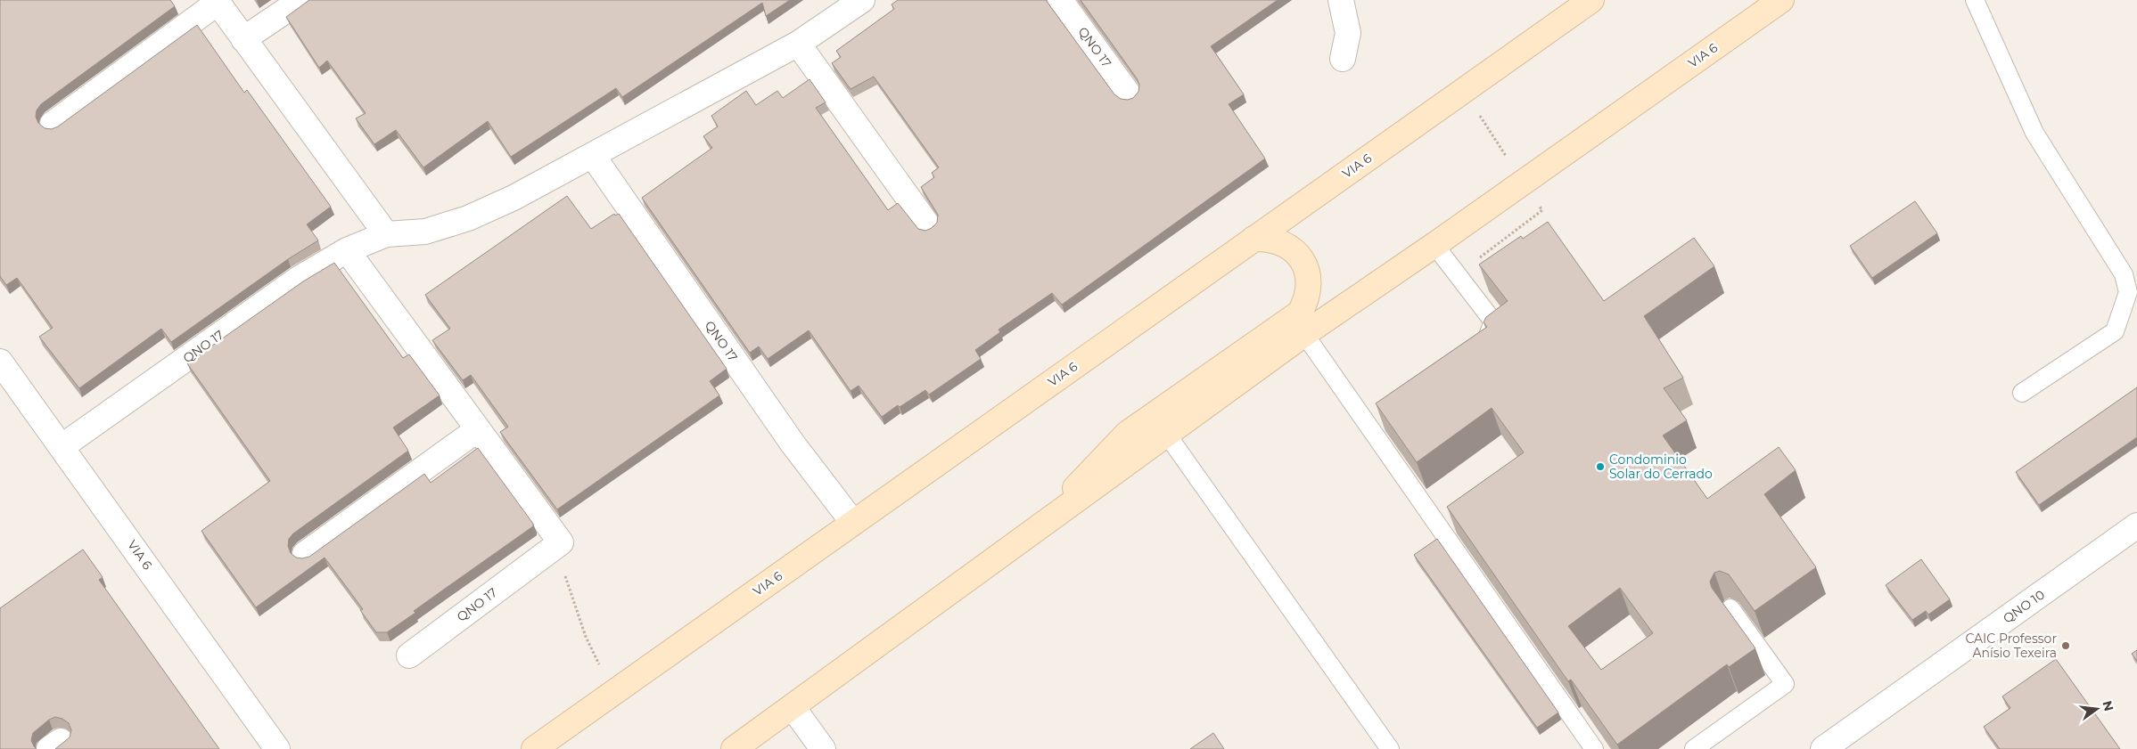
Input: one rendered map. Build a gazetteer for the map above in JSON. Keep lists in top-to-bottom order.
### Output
{
  "streets": {
    "main road": ["VIA 6"],
    "street": ["QNO 17", "QNO 10"]
  },
  "crossings": [
    ["QNO 17", "VIA 6"]
  ],
  "places": ["Condominio Solar do Cerrado", "CAIC Professor Anísio Texeira"],
  "north": "right"
}
